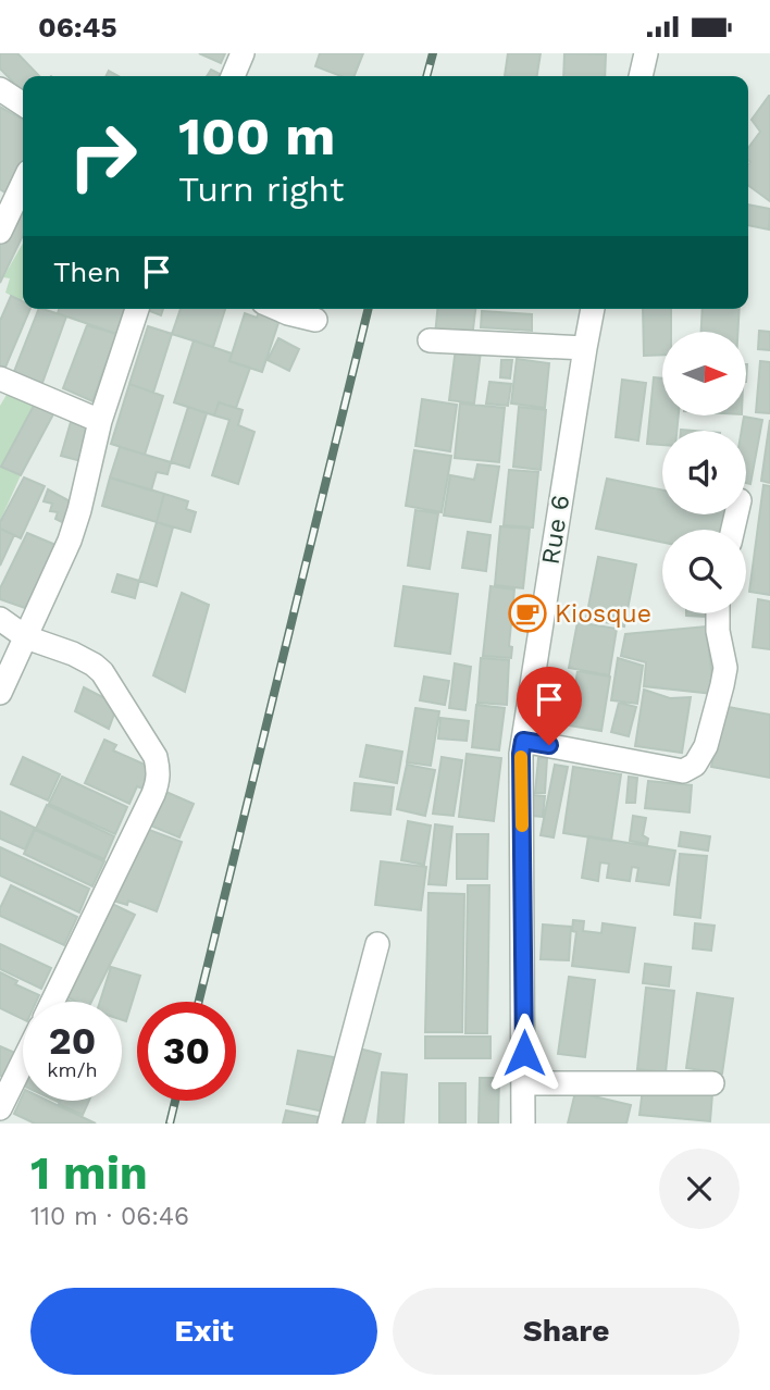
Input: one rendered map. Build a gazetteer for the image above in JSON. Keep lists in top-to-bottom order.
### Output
{
  "streets": {
    "street": ["Rue 6"]
  },
  "places": {
    "cafe": ["Kiosque"]
  },
  "north": "right",
  "page": {
    "status": "06:45",
    "turn": ["100 m", "Turn right"],
    "then": "Then",
    "speed": "20 km/h",
    "limit": "30",
    "heading": ["1 min", "110 m · 06:46"],
    "buttons": ["Exit", "Share"]
  }
}
